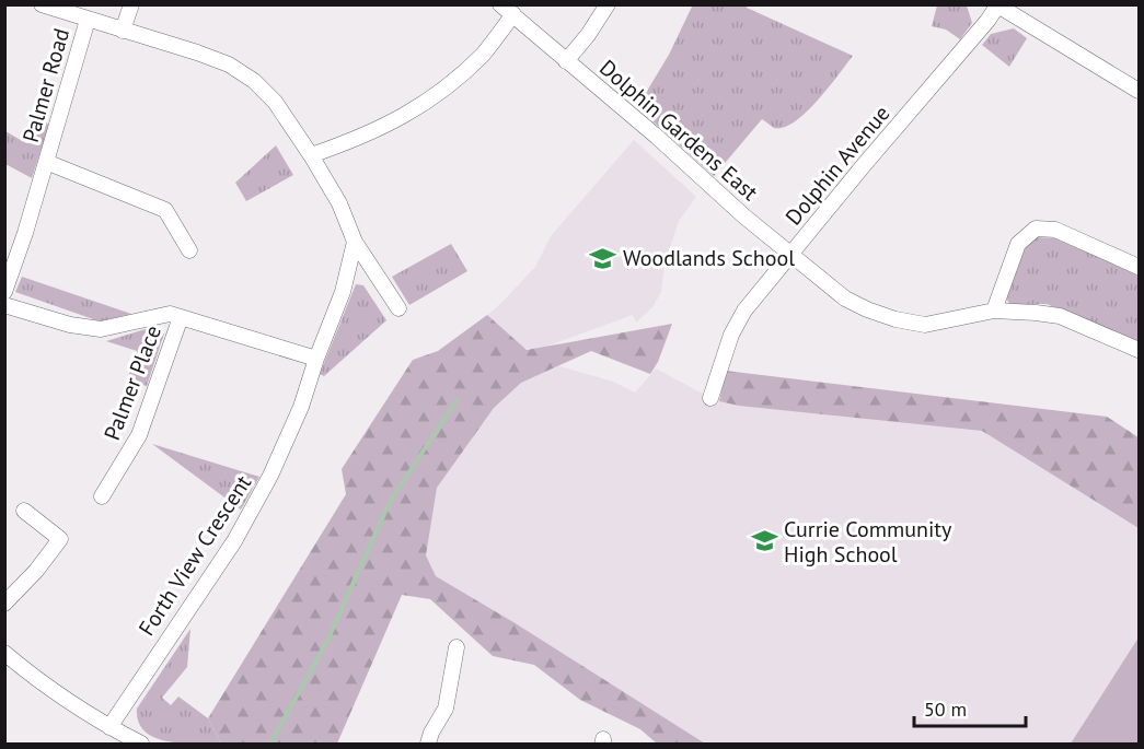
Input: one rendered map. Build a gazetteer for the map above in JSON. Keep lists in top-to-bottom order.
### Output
{
  "streets": {
    "street": [
      "Palmer Road",
      "Dolphin Gardens East",
      "Dolphin Avenue",
      "Palmer Place",
      "Forth View Crescent"
    ]
  },
  "crossings": [
    ["Dolphin Gardens East", "Dolphin Avenue"],
    ["Palmer Place", "Forth View Crescent"]
  ],
  "places": {
    "school or university": ["Woodlands School", "Currie Community High School"]
  },
  "scale_bar": "50 m"
}
